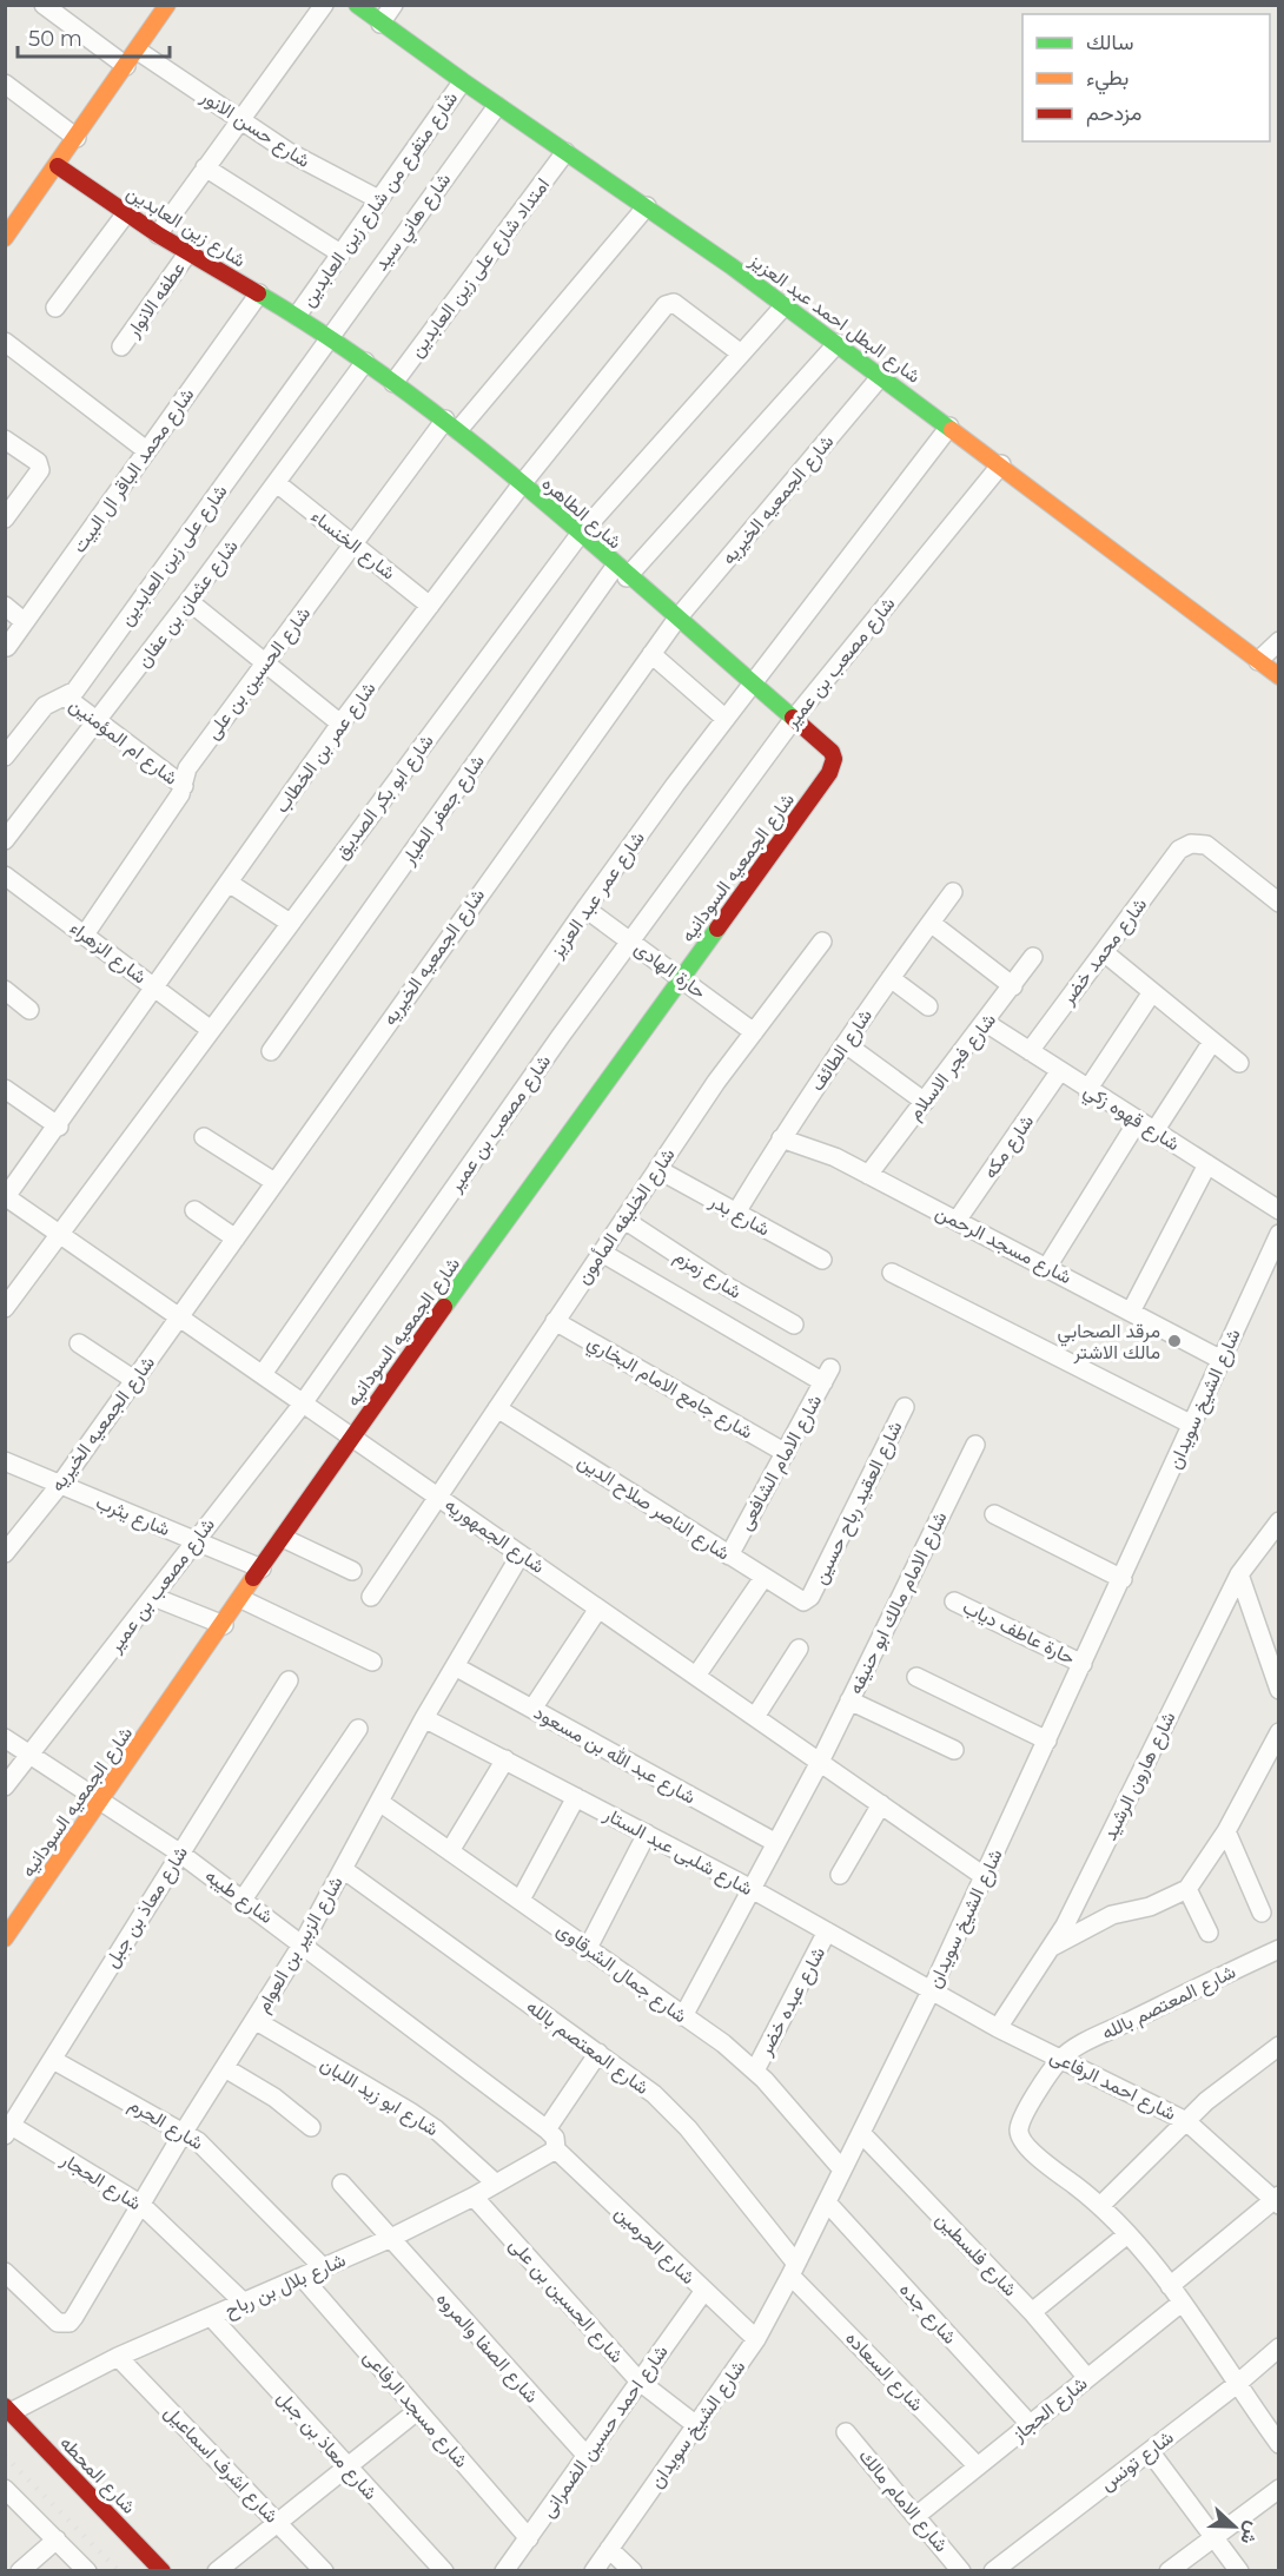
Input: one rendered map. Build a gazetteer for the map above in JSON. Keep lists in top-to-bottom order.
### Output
{
  "streets": {
    "street": [
      "شارع حسن الانور",
      "شارع متفرع من شارع زين العابدين",
      "شارع هاني سيد",
      "شارع زين العابدين",
      "امتداد شارع على زين العابدين",
      "عطفه الانوار",
      "شارع البطل احمد عبد العزيز",
      "شارع محمد الباقر ال البيت",
      "شارع الجمعيه الخيريه",
      "شارع الطاهره",
      "شارع الخنساء",
      "شارع على زين العابدين",
      "شارع عثمان بن عفان",
      "شارع مصعب بن عمير",
      "شارع الحسين بن على",
      "شارع ام المؤمنين",
      "شارع عمر بن الخطاب",
      "شارع ابو بكر الصديق",
      "شارع جعفر الطيار",
      "شارع الجمعيه السودانيه",
      "شارع عمر عبد العزيز",
      "شارع محمد خضر",
      "شارع الزهراء",
      "حارة الهادى",
      "شارع الطائف",
      "شارع فجر الاسلام",
      "شارع قهوه زكي",
      "شارع مكه",
      "شارع بدر",
      "شارع الخليفه المأمون",
      "شارع مسجد الرحمن",
      "شارع زمزم",
      "شارع جامع الامام البخاري",
      "شارع الشيخ سويدان",
      "شارع الامام الشافعى",
      "شارع العقيد رباح حسين",
      "شارع الناصر صلاح الدين",
      "شارع يثرب",
      "شارع الجمهوريه",
      "شارع الامام مالك ابو حنيفه",
      "حارة عاطف دياب",
      "شارع عبد الله بن مسعود",
      "شارع هارون الرشيد",
      "شارع شلبى عبد الستار",
      "شارع طيبه",
      "شارع معاذ بن جبل",
      "شارع الزبير بن العوام",
      "شارع جمال الشرقاوى",
      "شارع عبده خضر",
      "شارع المعتصم بالله",
      "شارع احمد الرفاعى",
      "شارع ابو زيد اللبان",
      "شارع الحرم",
      "شارع الحجار",
      "شارع الحرمين",
      "شارع فلسطين",
      "شارع بلال بن رباح",
      "شارع جده",
      "شارع الصفا والمروه",
      "شارع السعاده",
      "شارع مسجد الرفاعى",
      "شارع الحجاز",
      "شارع احمد حسين الضمرانى",
      "شارع تونس",
      "شارع اشرف اسماعيل",
      "شارع المحطه",
      "شارع الامام مالك"
    ]
  },
  "crossings": [
    ["شارع حسن الانور", "شارع متفرع من شارع زين العابدين"],
    ["شارع متفرع من شارع زين العابدين", "شارع زين العابدين"],
    ["شارع متفرع من شارع زين العابدين", "شارع البطل احمد عبد العزيز"],
    ["شارع متفرع من شارع زين العابدين", "شارع الطاهره"],
    ["شارع هاني سيد", "شارع البطل احمد عبد العزيز"],
    ["شارع هاني سيد", "شارع الطاهره"],
    ["شارع هاني سيد", "شارع على زين العابدين"],
    ["شارع زين العابدين", "عطفه الانوار"],
    ["شارع زين العابدين", "شارع محمد الباقر ال البيت"],
    ["شارع زين العابدين", "شارع الطاهره"],
    ["امتداد شارع على زين العابدين", "شارع البطل احمد عبد العزيز"],
    ["امتداد شارع على زين العابدين", "شارع الطاهره"],
    ["شارع البطل احمد عبد العزيز", "شارع الجمعيه الخيريه"],
    ["شارع البطل احمد عبد العزيز", "شارع مصعب بن عمير"],
    ["شارع البطل احمد عبد العزيز", "شارع الحسين بن على"],
    ["شارع البطل احمد عبد العزيز", "شارع ابو بكر الصديق"],
    ["شارع البطل احمد عبد العزيز", "شارع جعفر الطيار"],
    ["شارع البطل احمد عبد العزيز", "شارع عمر عبد العزيز"],
    ["شارع الجمعيه الخيريه", "شارع الطاهره"],
    ["شارع الجمعيه الخيريه", "شارع يثرب"],
    ["شارع الجمعيه الخيريه", "شارع الجمهوريه"],
    ["شارع الطاهره", "شارع على زين العابدين"],
    ["شارع الطاهره", "شارع عثمان بن عفان"],
    ["شارع الطاهره", "شارع مصعب بن عمير"],
    ["شارع الطاهره", "شارع الحسين بن على"],
    ["شارع الطاهره", "شارع عمر بن الخطاب"],
    ["شارع الطاهره", "شارع ابو بكر الصديق"],
    ["شارع الطاهره", "شارع جعفر الطيار"],
    ["شارع الطاهره", "شارع الجمعيه السودانيه"],
    ["شارع الطاهره", "شارع عمر عبد العزيز"],
    ["شارع الخنساء", "شارع عثمان بن عفان"],
    ["شارع الخنساء", "شارع الحسين بن على"],
    ["شارع الخنساء", "شارع عمر بن الخطاب"],
    ["شارع على زين العابدين", "شارع ام المؤمنين"],
    ["شارع عثمان بن عفان", "شارع ام المؤمنين"],
    ["شارع مصعب بن عمير", "حارة الهادى"],
    ["شارع مصعب بن عمير", "شارع يثرب"],
    ["شارع مصعب بن عمير", "شارع الجمهوريه"],
    ["شارع مصعب بن عمير", "شارع طيبه"],
    ["شارع الحسين بن على", "شارع ام المؤمنين"],
    ["شارع الحسين بن على", "شارع الزهراء"],
    ["شارع الحسين بن على", "شارع الشيخ سويدان"],
    ["شارع الحسين بن على", "شارع بلال بن رباح"],
    ["شارع الحسين بن على", "شارع احمد حسين الضمرانى"],
    ["شارع عمر بن الخطاب", "شارع ابو بكر الصديق"],
    ["شارع عمر بن الخطاب", "شارع الزهراء"],
    ["شارع عمر بن الخطاب", "شارع الجمهوريه"],
    ["شارع ابو بكر الصديق", "شارع الزهراء"],
    ["شارع ابو بكر الصديق", "شارع الجمهوريه"],
    ["شارع الجمعيه السودانيه", "حارة الهادى"],
    ["شارع الجمعيه السودانيه", "شارع يثرب"],
    ["شارع الجمعيه السودانيه", "شارع الجمهوريه"],
    ["شارع الجمعيه السودانيه", "شارع طيبه"],
    ["شارع عمر عبد العزيز", "حارة الهادى"],
    ["شارع عمر عبد العزيز", "شارع الجمهوريه"],
    ["شارع محمد خضر", "شارع قهوه زكي"],
    ["حارة الهادى", "شارع الخليفه المأمون"],
    ["شارع الطائف", "شارع بدر"],
    ["شارع الطائف", "شارع مسجد الرحمن"],
    ["شارع فجر الاسلام", "شارع قهوه زكي"],
    ["شارع فجر الاسلام", "شارع مسجد الرحمن"],
    ["شارع قهوه زكي", "شارع مكه"],
    ["شارع مكه", "شارع مسجد الرحمن"],
    ["شارع بدر", "شارع الخليفه المأمون"],
    ["شارع الخليفه المأمون", "شارع زمزم"],
    ["شارع الخليفه المأمون", "شارع جامع الامام البخاري"],
    ["شارع الخليفه المأمون", "شارع الامام الشافعى"],
    ["شارع الخليفه المأمون", "شارع الناصر صلاح الدين"],
    ["شارع الخليفه المأمون", "شارع الجمهوريه"],
    ["شارع مسجد الرحمن", "شارع الشيخ سويدان"],
    ["شارع جامع الامام البخاري", "شارع الامام الشافعى"],
    ["شارع الشيخ سويدان", "شارع الجمهوريه"],
    ["شارع الشيخ سويدان", "حارة عاطف دياب"],
    ["شارع الشيخ سويدان", "شارع شلبى عبد الستار"],
    ["شارع الشيخ سويدان", "شارع جمال الشرقاوى"],
    ["شارع الشيخ سويدان", "شارع المعتصم بالله"],
    ["شارع الشيخ سويدان", "شارع احمد الرفاعى"],
    ["شارع الشيخ سويدان", "شارع الحرمين"],
    ["شارع الشيخ سويدان", "شارع فلسطين"],
    ["شارع الشيخ سويدان", "شارع جده"],
    ["شارع الشيخ سويدان", "شارع السعاده"],
    ["شارع الامام الشافعى", "شارع الناصر صلاح الدين"],
    ["شارع العقيد رباح حسين", "شارع الناصر صلاح الدين"],
    ["شارع الجمهوريه", "شارع الامام مالك ابو حنيفه"],
    ["شارع الجمهوريه", "شارع الزبير بن العوام"],
    ["شارع الامام مالك ابو حنيفه", "شارع عبد الله بن مسعود"],
    ["شارع الامام مالك ابو حنيفه", "شارع شلبى عبد الستار"],
    ["شارع الامام مالك ابو حنيفه", "شارع جمال الشرقاوى"],
    ["شارع عبد الله بن مسعود", "شارع الزبير بن العوام"],
    ["شارع هارون الرشيد", "شارع احمد الرفاعى"],
    ["شارع شلبى عبد الستار", "شارع الزبير بن العوام"],
    ["شارع شلبى عبد الستار", "شارع عبده خضر"],
    ["شارع شلبى عبد الستار", "شارع احمد الرفاعى"],
    ["شارع طيبه", "شارع معاذ بن جبل"],
    ["شارع طيبه", "شارع الزبير بن العوام"],
    ["شارع طيبه", "شارع الحرمين"],
    ["شارع طيبه", "شارع بلال بن رباح"],
    ["شارع معاذ بن جبل", "شارع الحرم"],
    ["شارع معاذ بن جبل", "شارع الحجار"],
    ["شارع معاذ بن جبل", "شارع بلال بن رباح"],
    ["شارع الزبير بن العوام", "شارع جمال الشرقاوى"],
    ["شارع الزبير بن العوام", "شارع المعتصم بالله"],
    ["شارع الزبير بن العوام", "شارع ابو زيد اللبان"],
    ["شارع الزبير بن العوام", "شارع الحرم"],
    ["شارع الزبير بن العوام", "شارع الحجار"],
    ["شارع جمال الشرقاوى", "شارع عبده خضر"],
    ["شارع المعتصم بالله", "شارع احمد الرفاعى"],
    ["شارع المعتصم بالله", "شارع السعاده"],
    ["شارع ابو زيد اللبان", "شارع بلال بن رباح"],
    ["شارع الحرم", "شارع بلال بن رباح"],
    ["شارع الحجار", "شارع بلال بن رباح"],
    ["شارع الحرمين", "شارع بلال بن رباح"],
    ["شارع الحرمين", "شارع احمد حسين الضمرانى"],
    ["شارع فلسطين", "شارع الحجاز"],
    ["شارع بلال بن رباح", "شارع الصفا والمروه"],
    ["شارع بلال بن رباح", "شارع مسجد الرفاعى"],
    ["شارع بلال بن رباح", "شارع اشرف اسماعيل"],
    ["شارع بلال بن رباح", "شارع المحطه"],
    ["شارع جده", "شارع الحجاز"],
    ["شارع الصفا والمروه", "شارع احمد حسين الضمرانى"],
    ["شارع السعاده", "شارع الحجاز"],
    ["شارع مسجد الرفاعى", "شارع احمد حسين الضمرانى"],
    ["شارع الحجاز", "شارع الامام مالك"]
  ],
  "places": ["مرقد الصحابي مالك الاشتر"],
  "legend": ["سالك", "بطيء", "مزدحم"],
  "scale_bar": "50 m",
  "north": "right"
}
